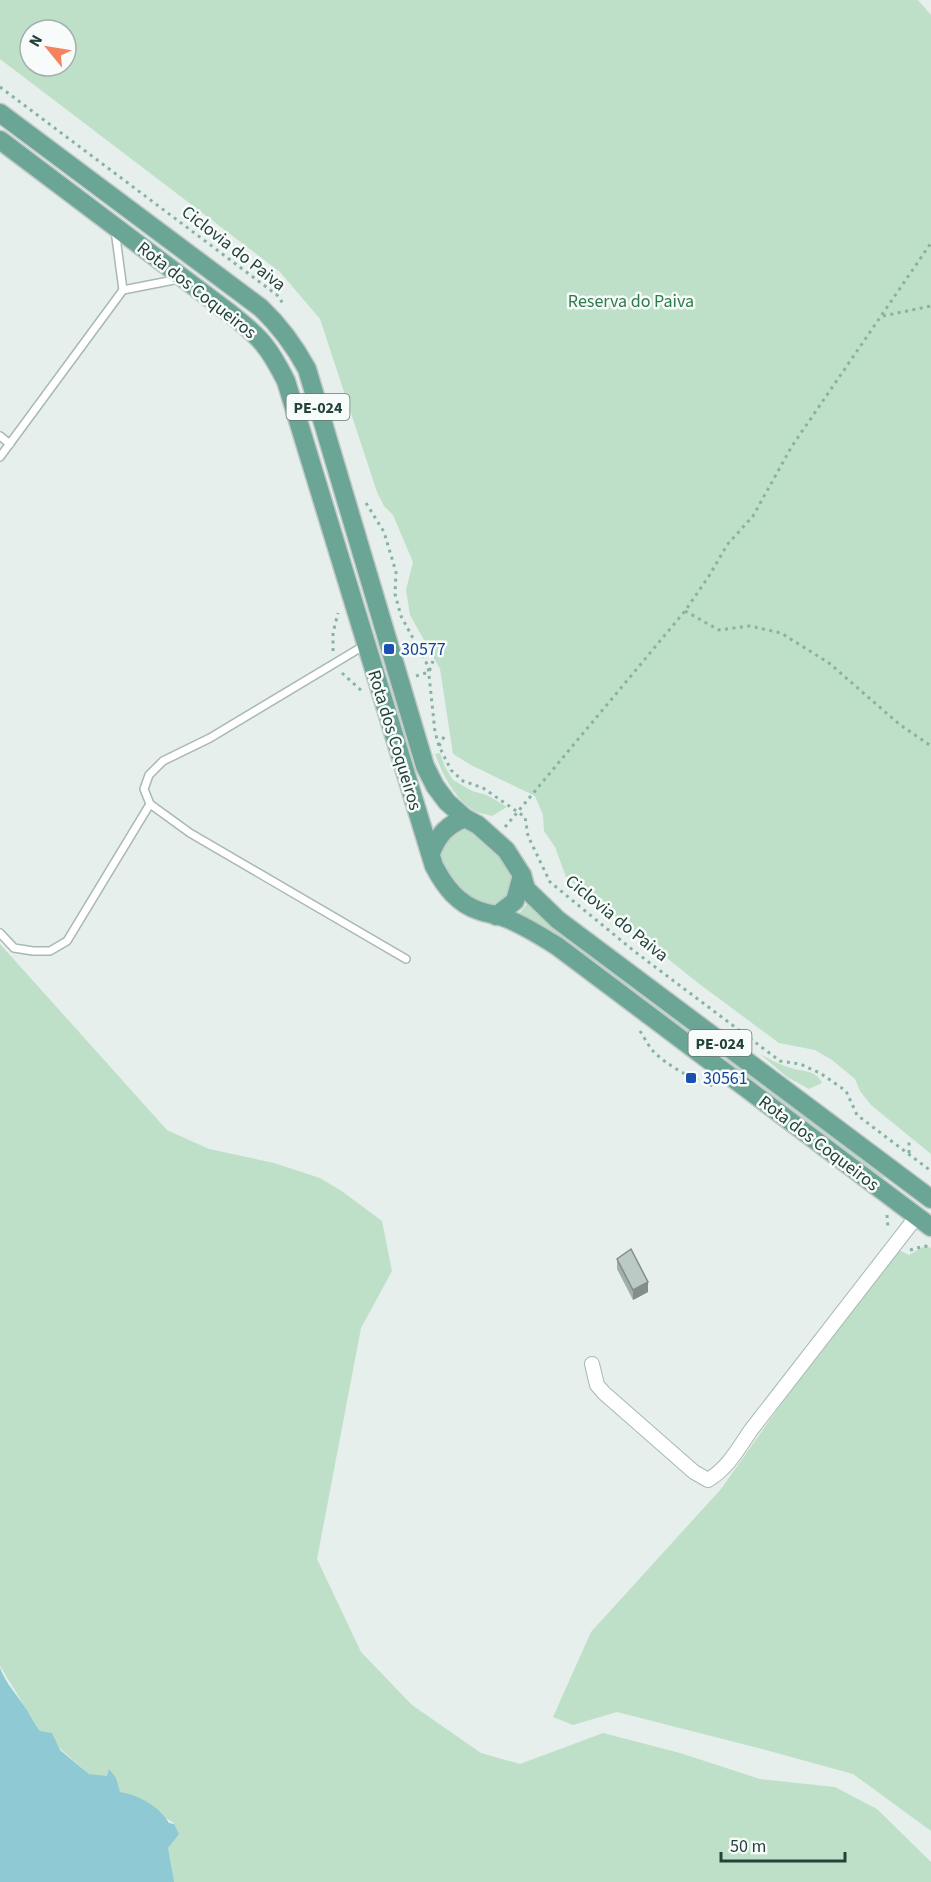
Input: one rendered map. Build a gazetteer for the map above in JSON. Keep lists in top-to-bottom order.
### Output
{
  "streets": {
    "main road": ["Rota dos Coqueiros", "PE-024"],
    "path": ["Ciclovia do Paiva"]
  },
  "parks": ["Reserva do Paiva"],
  "places": {
    "transit": ["30577", "30561"]
  },
  "scale_bar": "50 m",
  "north": "top left"
}
